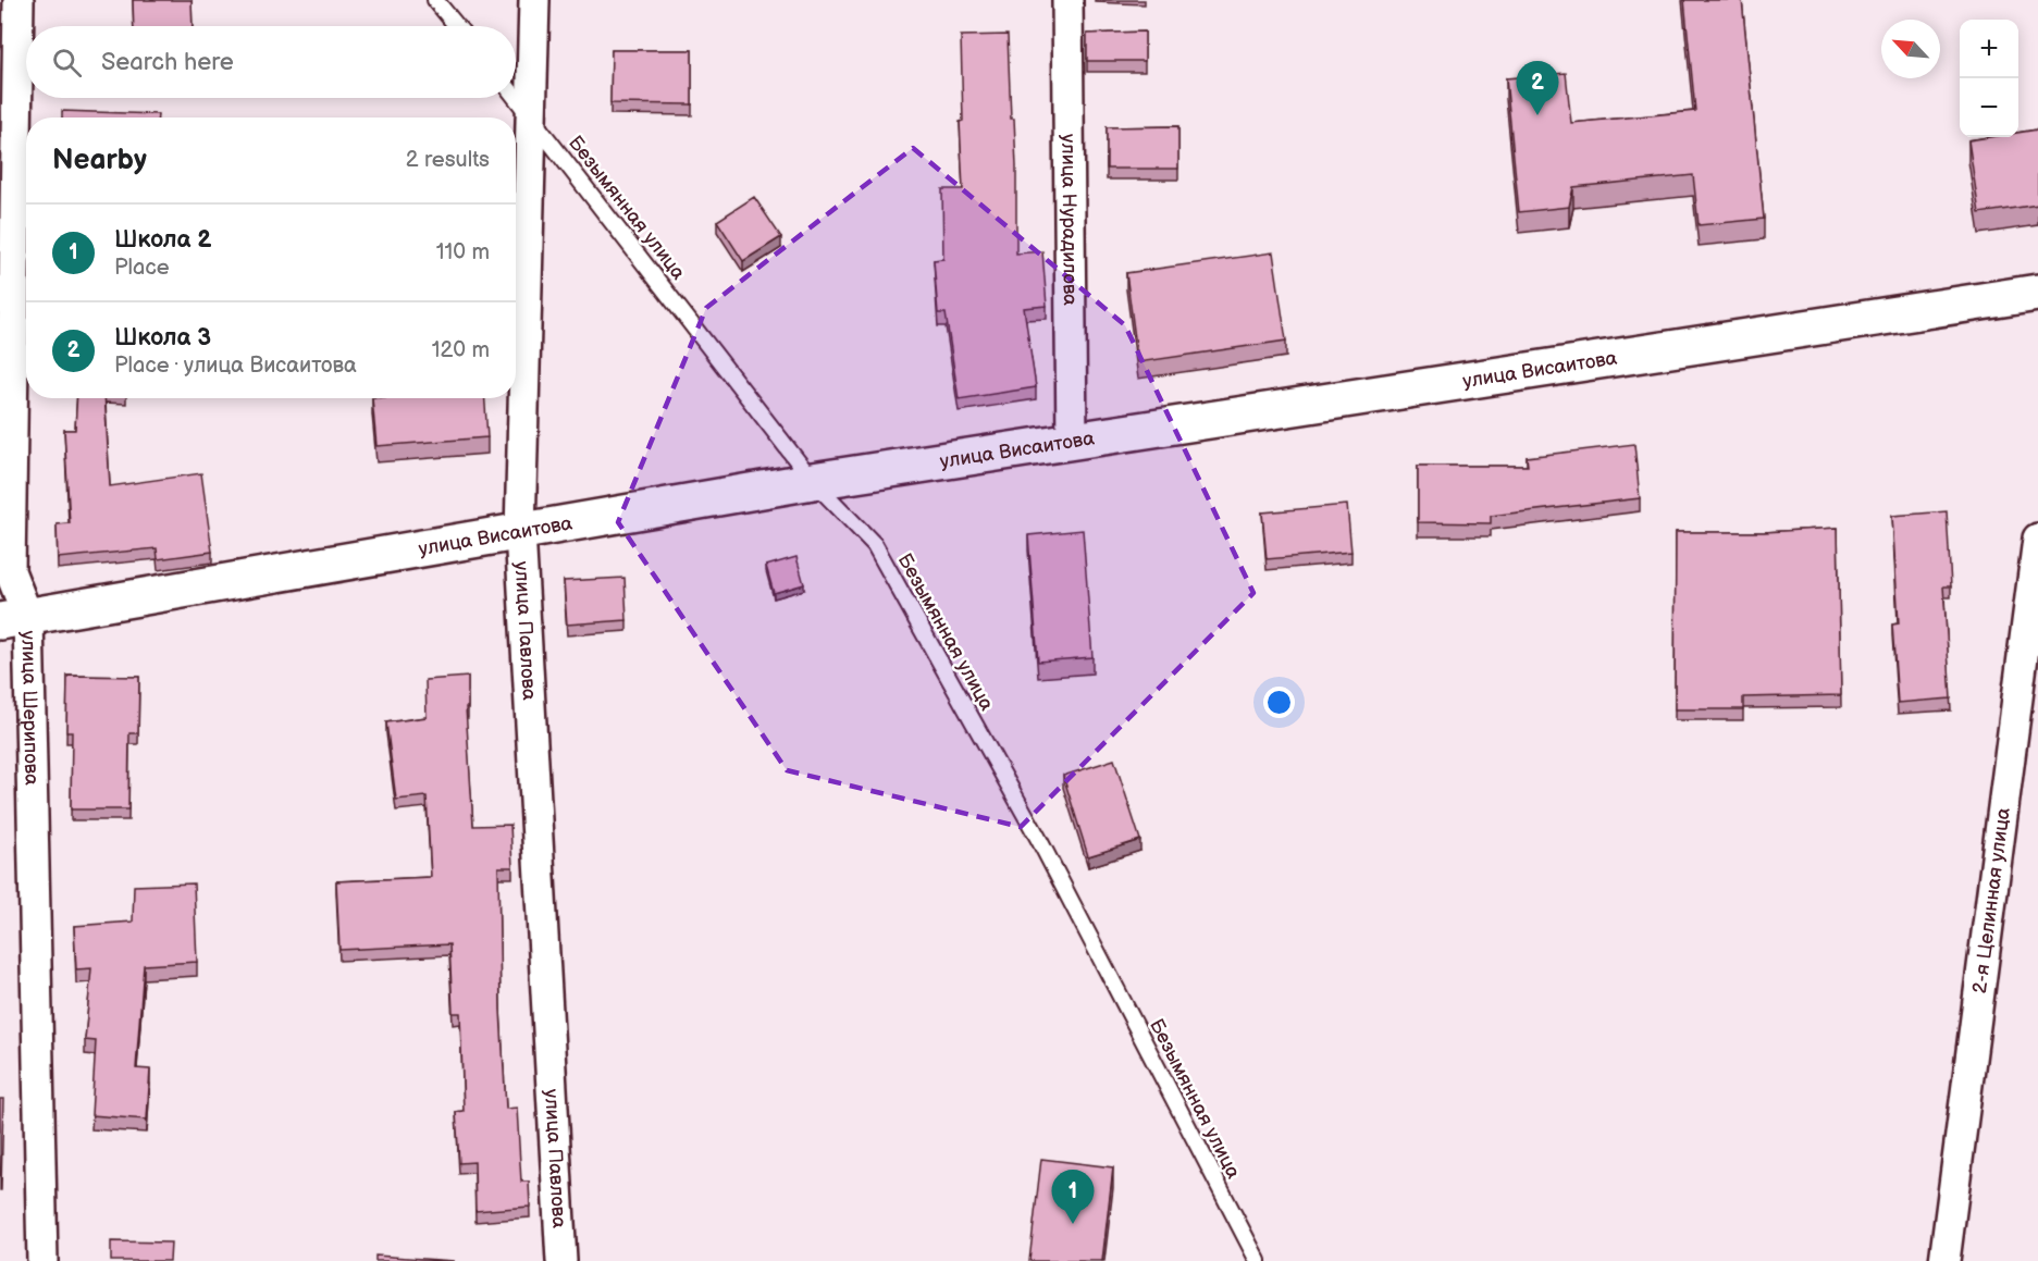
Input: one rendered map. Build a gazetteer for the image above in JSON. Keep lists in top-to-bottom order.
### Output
{
  "streets": {
    "street": [
      "улица Нурадилова",
      "улица Висаитова",
      "улица Павлова",
      "улица Шерипова",
      "2-я Целинная улица"
    ],
    "lane": ["Безымянная улица"]
  },
  "crossings": [
    ["Безымянная улица", "улица Висаитова"],
    ["Безымянная улица", "улица Павлова"],
    ["улица Нурадилова", "улица Висаитова"],
    ["улица Висаитова", "улица Павлова"],
    ["улица Висаитова", "улица Шерипова"]
  ],
  "north": "top left",
  "page": {
    "map_buttons": ["+", "−"],
    "search": "Search here",
    "pins": ["2", "1"],
    "heading": ["Nearby", "2 results"],
    "list": [
      {
        "mark": "1",
        "name": "Школа 2",
        "note": "Place",
        "value": "110 m"
      },
      {
        "mark": "2",
        "name": "Школа 3",
        "note": "Place · улица Висаитова",
        "value": "120 m"
      }
    ]
  }
}
